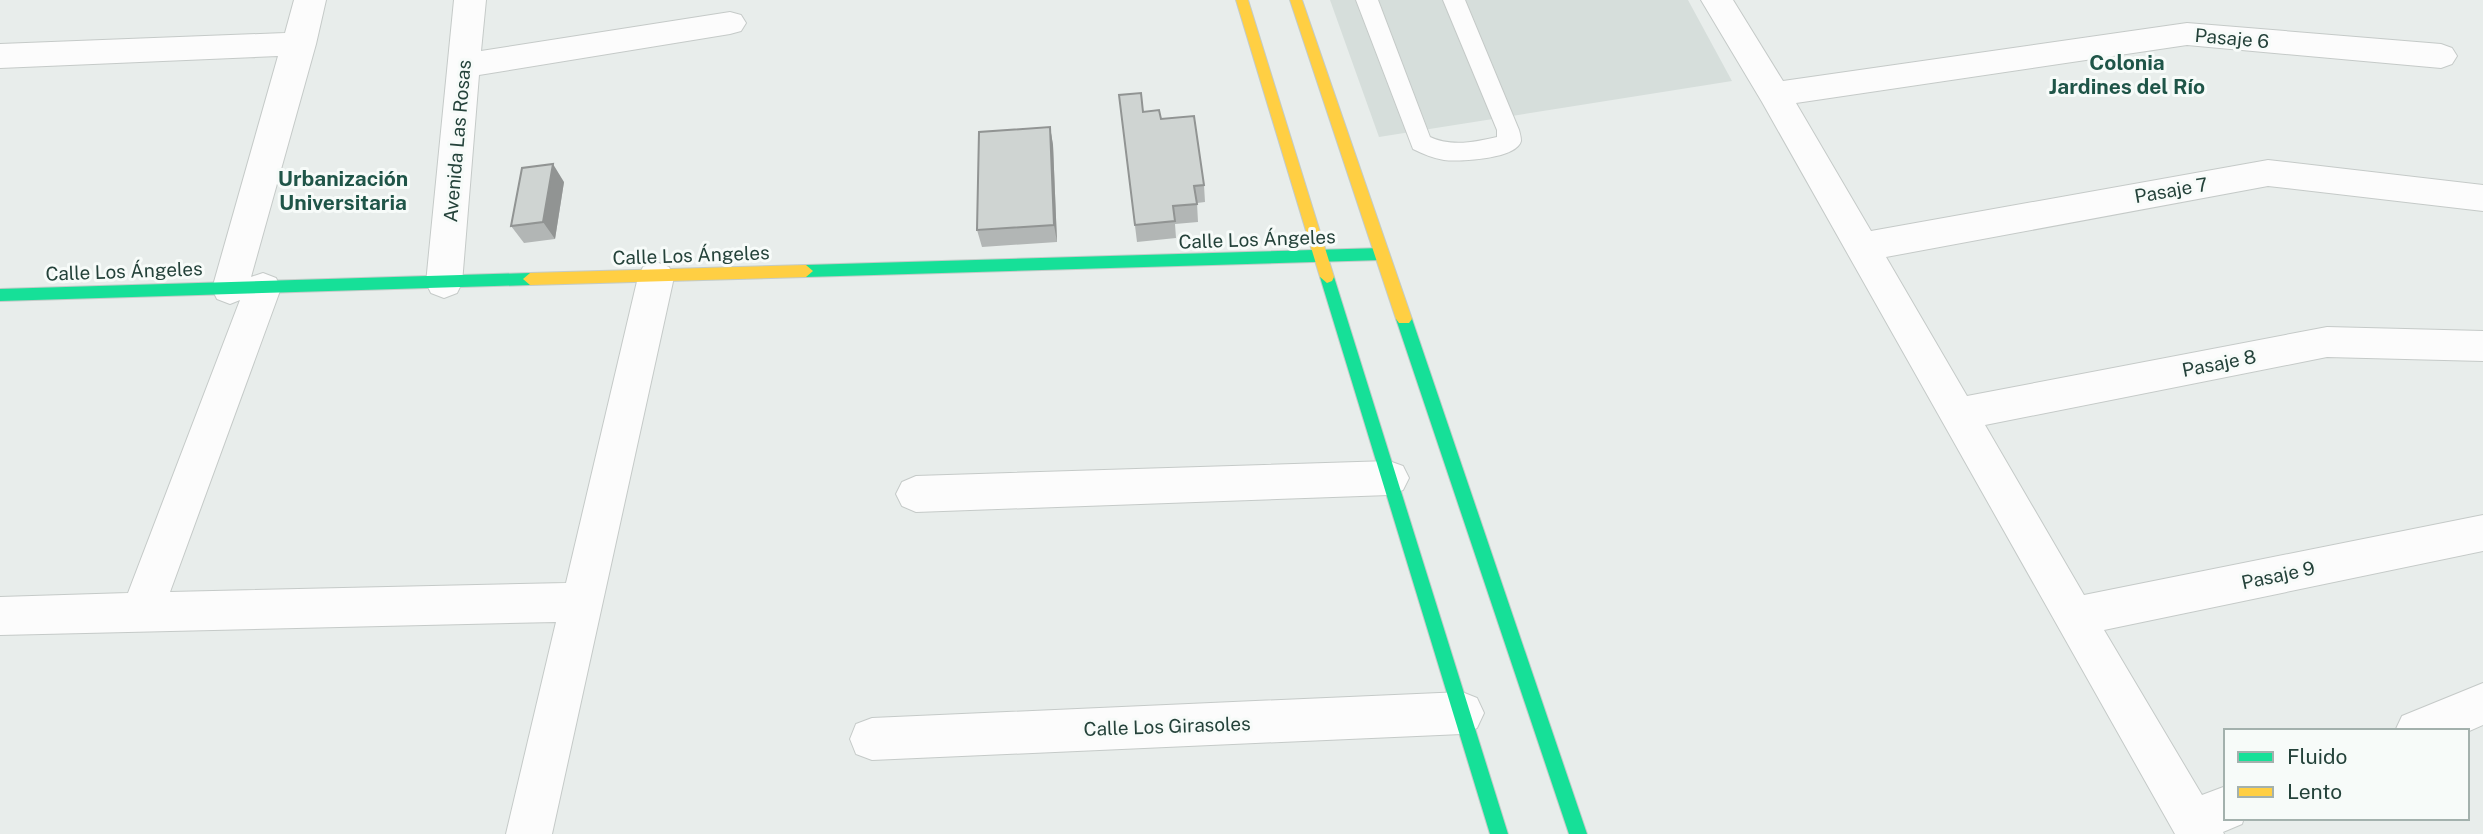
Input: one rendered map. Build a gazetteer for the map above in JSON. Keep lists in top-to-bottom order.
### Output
{
  "streets": {
    "main road": ["Calle Los Ángeles"],
    "street": [
      "Pasaje 6",
      "Avenida Las Rosas",
      "Pasaje 7",
      "Pasaje 8",
      "Pasaje 9",
      "Calle Los Girasoles"
    ]
  },
  "crossings": [
    ["Avenida Las Rosas", "Calle Los Ángeles"]
  ],
  "districts": ["Colonia Jardines del Río", "Urbanización Universitaria"],
  "legend": ["Fluido", "Lento"]
}
